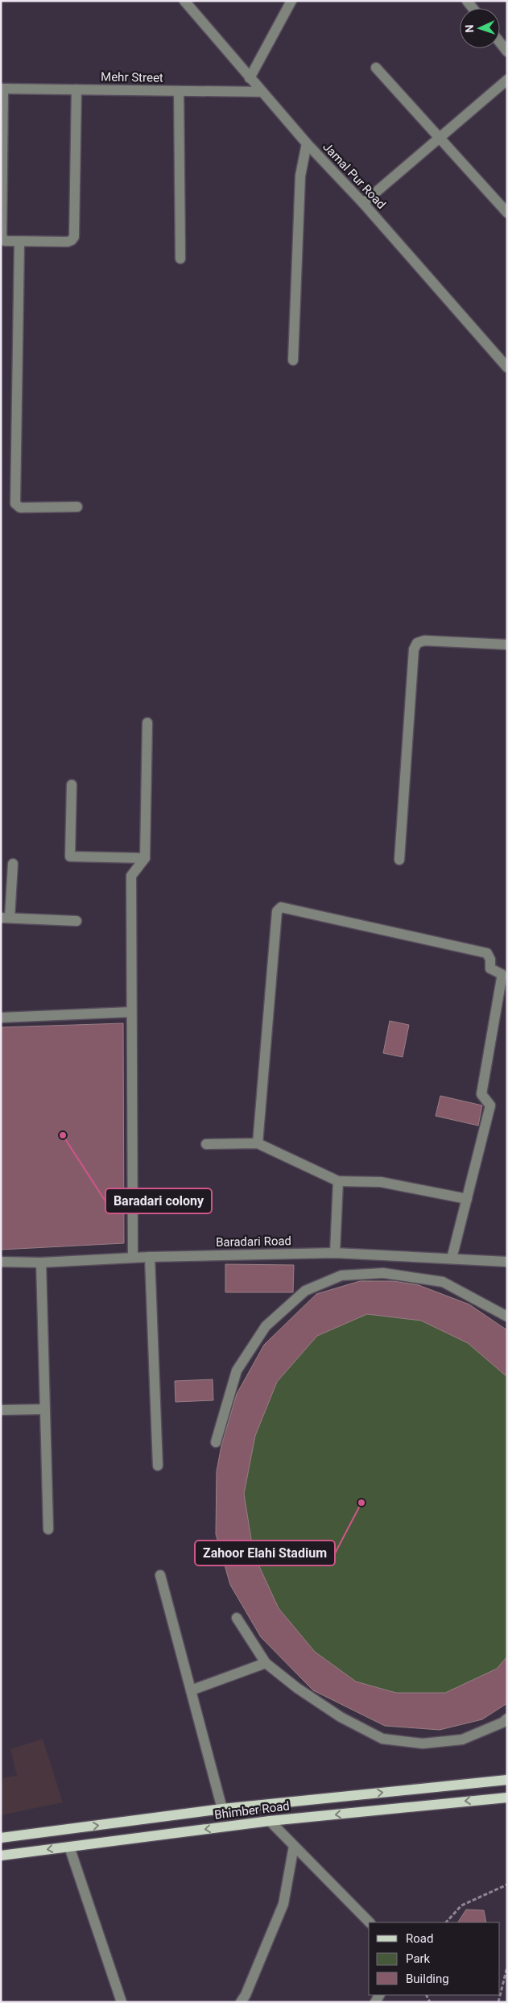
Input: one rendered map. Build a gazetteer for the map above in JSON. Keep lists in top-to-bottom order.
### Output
{
  "streets": {
    "main road": ["Bhimber Road"],
    "street": ["Mehr Street", "Jamal Pur Road", "Baradari Road"]
  },
  "crossings": [
    ["Mehr Street", "Jamal Pur Road"]
  ],
  "places": ["Baradari colony", "Zahoor Elahi Stadium"],
  "legend": ["Road", "Park", "Building"],
  "north": "left"
}
